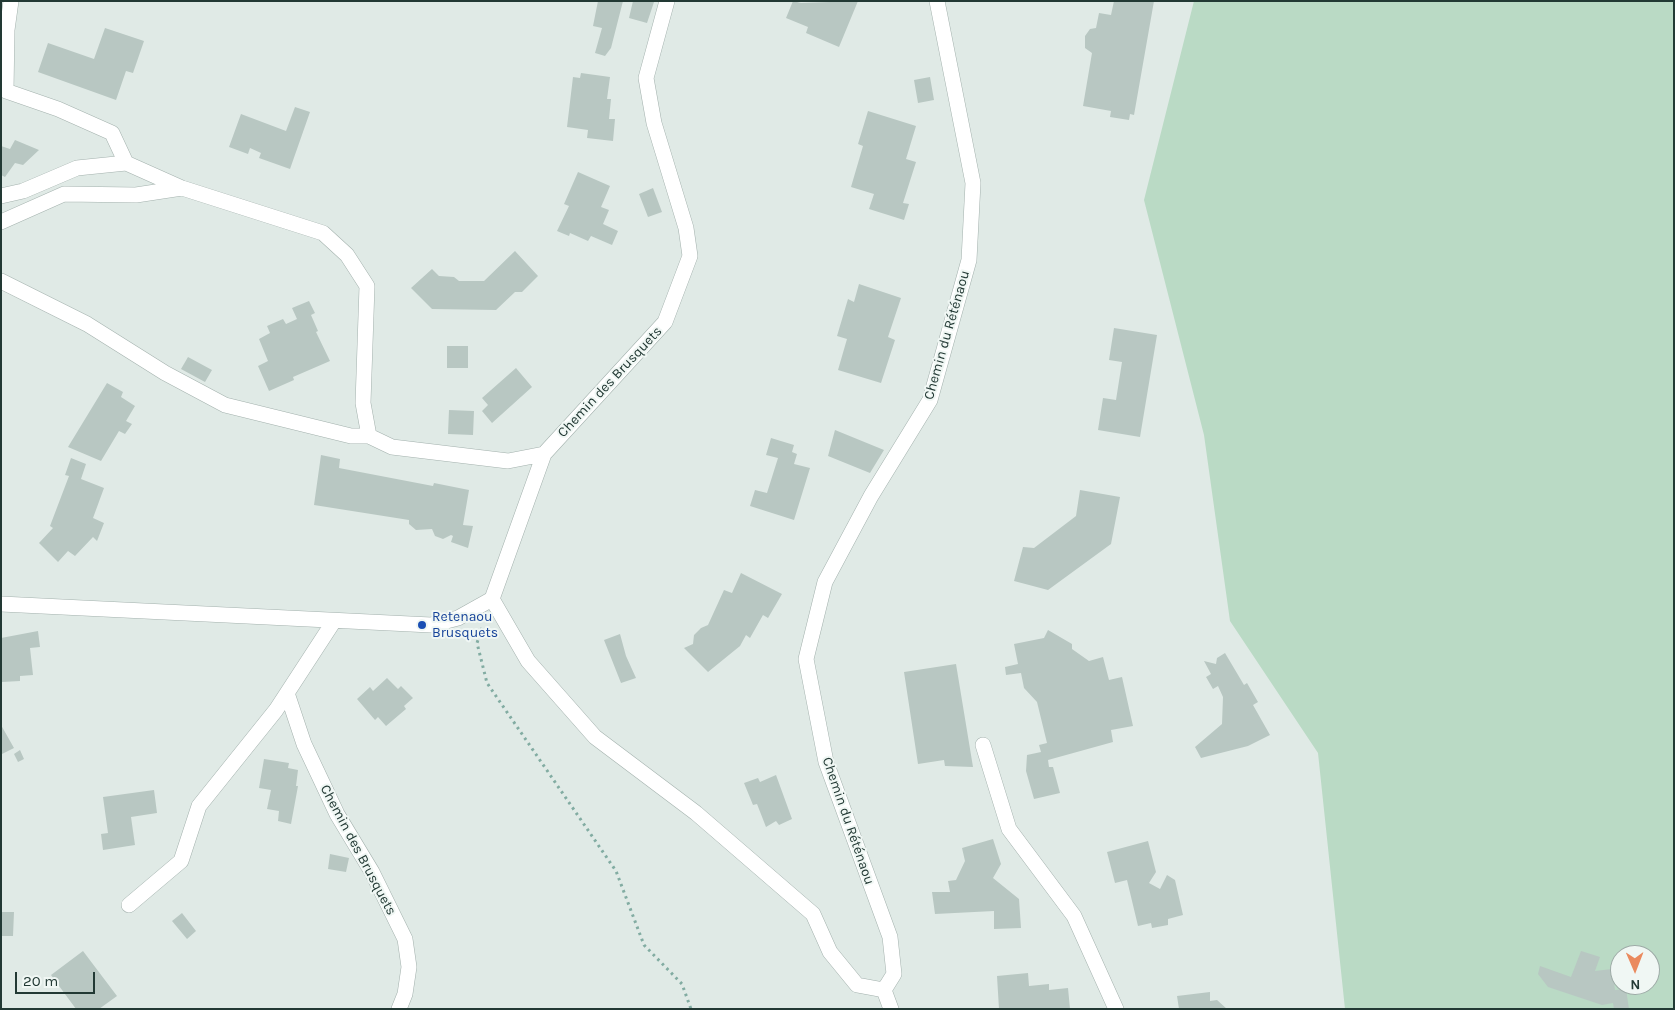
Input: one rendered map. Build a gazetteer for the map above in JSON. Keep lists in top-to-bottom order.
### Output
{
  "streets": {
    "street": ["Chemin du Réténaou", "Chemin des Brusquets"]
  },
  "places": ["Retenaou Brusquets"],
  "scale_bar": "20 m",
  "north": "bottom"
}
